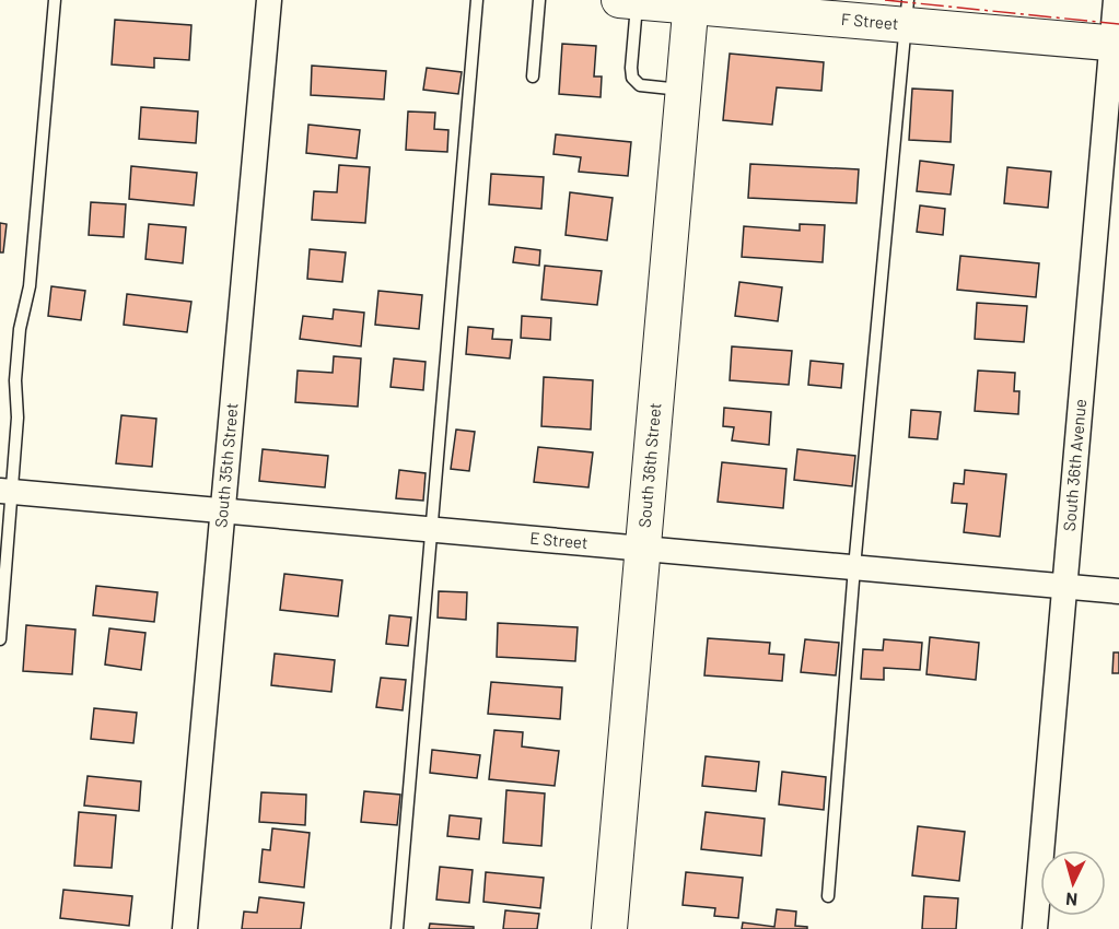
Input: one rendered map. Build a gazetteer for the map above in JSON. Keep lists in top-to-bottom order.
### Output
{
  "streets": {
    "street": [
      "F Street",
      "South 35th Street",
      "South 36th Street",
      "South 36th Avenue",
      "E Street"
    ]
  },
  "crossings": [
    ["F Street", "South 36th Street"],
    ["F Street", "South 36th Avenue"],
    ["South 35th Street", "E Street"],
    ["South 36th Street", "E Street"],
    ["South 36th Avenue", "E Street"]
  ],
  "north": "bottom"
}
